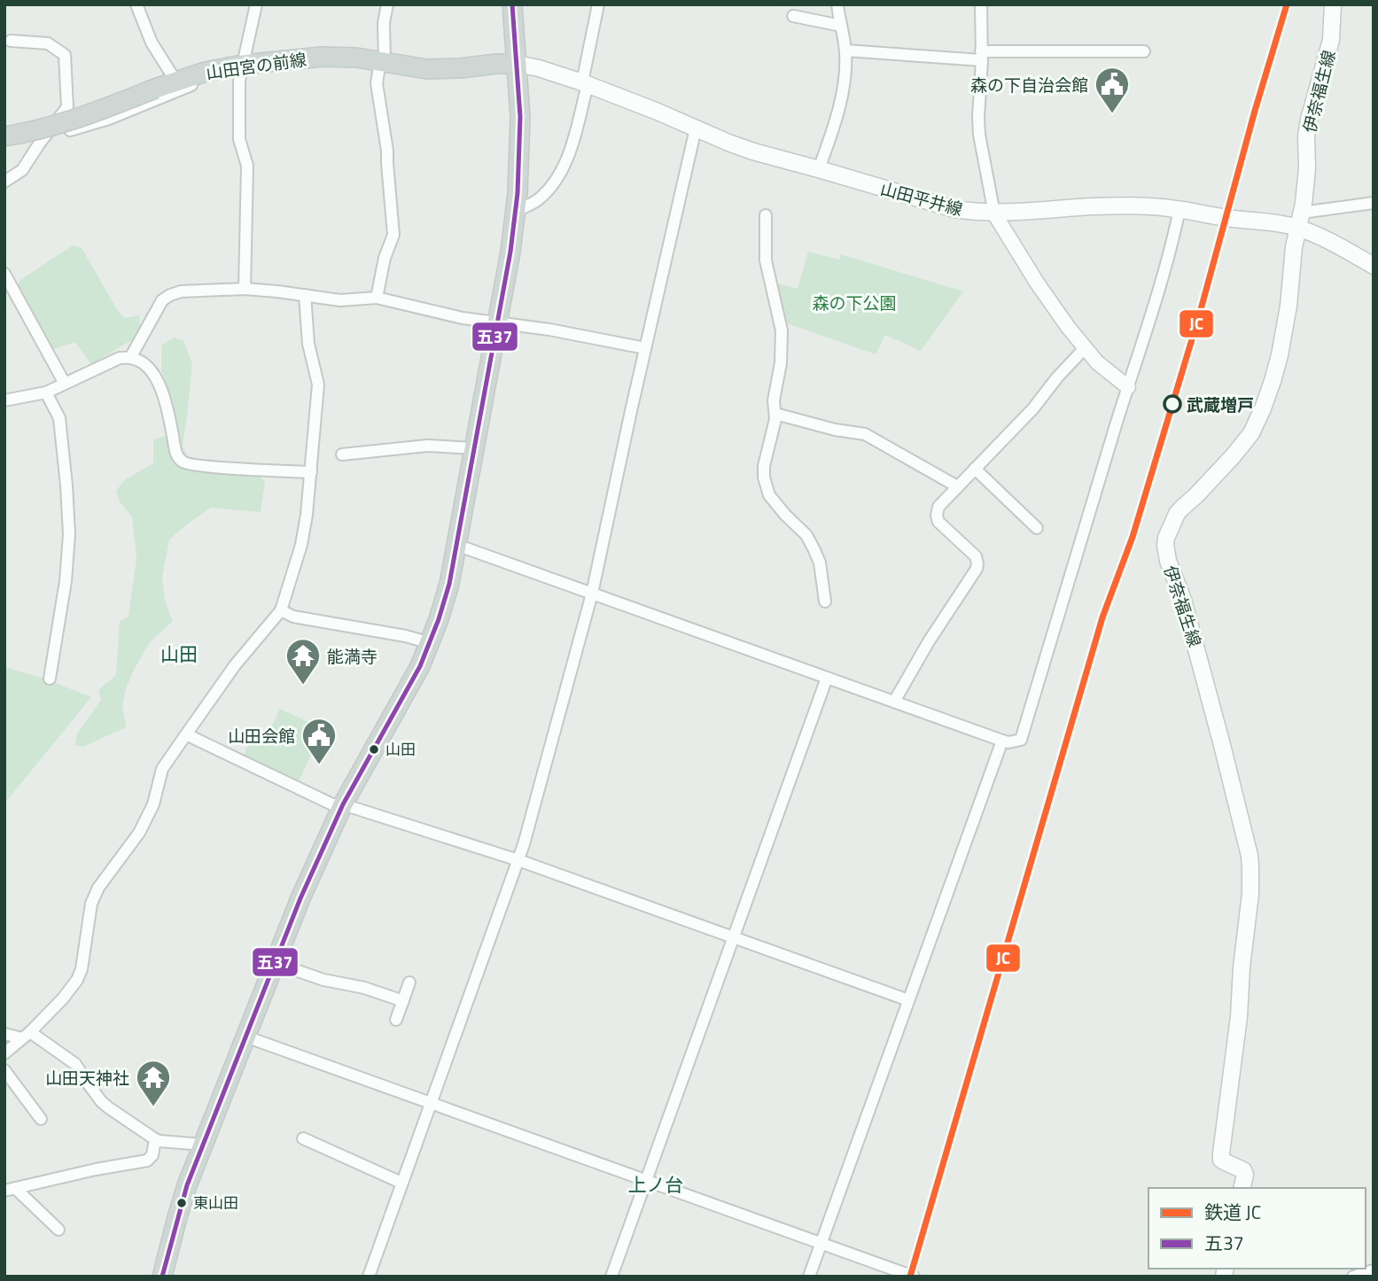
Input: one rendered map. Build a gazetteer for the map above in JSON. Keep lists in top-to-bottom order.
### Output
{
  "streets": {
    "main road": ["山田宮の前線", "伊奈福生線", "山田平井線"]
  },
  "crossings": [
    ["山田宮の前線", "山田平井線"],
    ["伊奈福生線", "山田平井線"]
  ],
  "districts": ["山田", "上ノ台"],
  "parks": ["森の下公園"],
  "places": {
    "public building": ["森の下自治会館", "山田会館"],
    "other": ["武蔵増戸", "山田", "東山田"],
    "temple": ["能満寺", "山田天神社"]
  },
  "lines": ["rail line JC", "transit line 五37"],
  "legend": ["鉄道 JC", "五37"]
}
